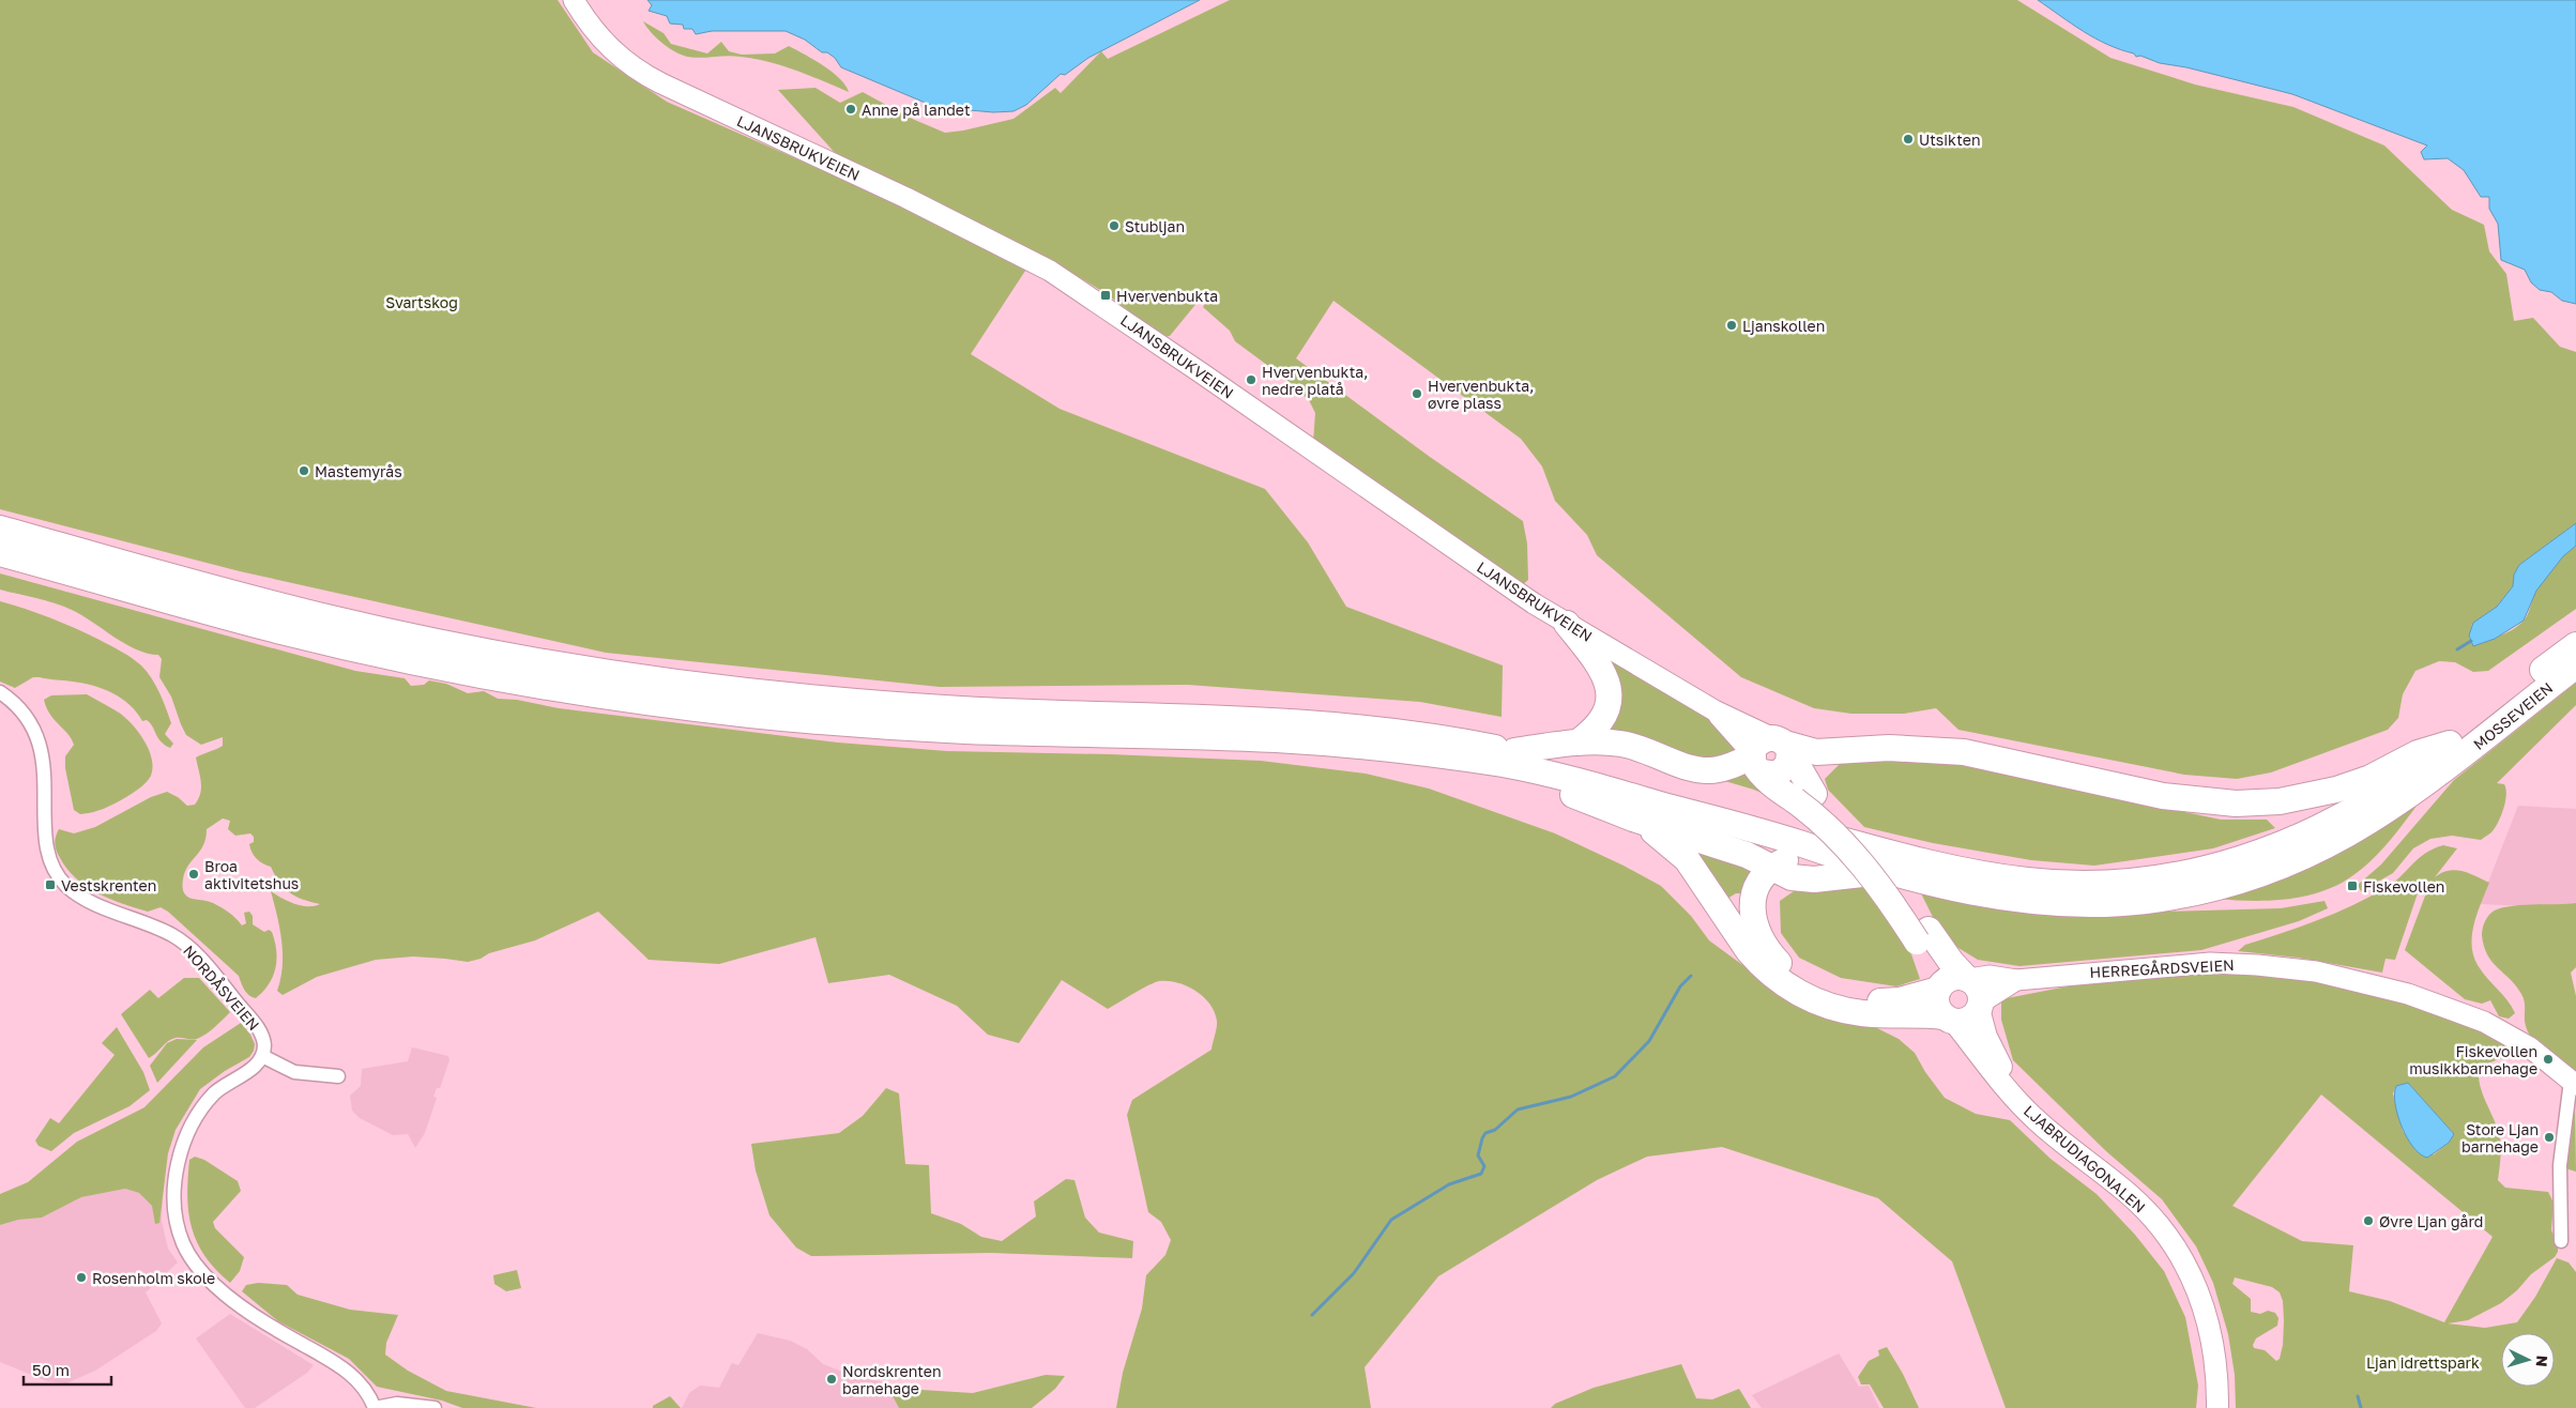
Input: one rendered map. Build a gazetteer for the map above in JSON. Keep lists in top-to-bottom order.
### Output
{
  "streets": {
    "highway": ["MOSSEVEIEN"],
    "main road": ["LJANSBRUKVEIEN", "HERREGÅRDSVEIEN", "LJABRUDIAGONALEN"],
    "street": ["NORDÅSVEIEN"]
  },
  "crossings": [
    ["HERREGÅRDSVEIEN", "LJABRUDIAGONALEN"]
  ],
  "parks": ["Svartskog", "Ljan idrettspark"],
  "places": {
    "other": [
      "Anne på landet",
      "Utsikten",
      "Stubljan",
      "Ljanskollen",
      "Hvervenbukta, nedre platå",
      "Hvervenbukta, øvre plass",
      "Mastemyrås",
      "Broa aktivitetshus",
      "Fiskevollen musikkbarnehage",
      "Store Ljan barnehage",
      "Øvre Ljan gård",
      "Rosenholm skole",
      "Nordskrenten barnehage"
    ],
    "transit": ["Hvervenbukta", "Vestskrenten", "Fiskevollen"]
  },
  "scale_bar": "50 m",
  "north": "right"
}
